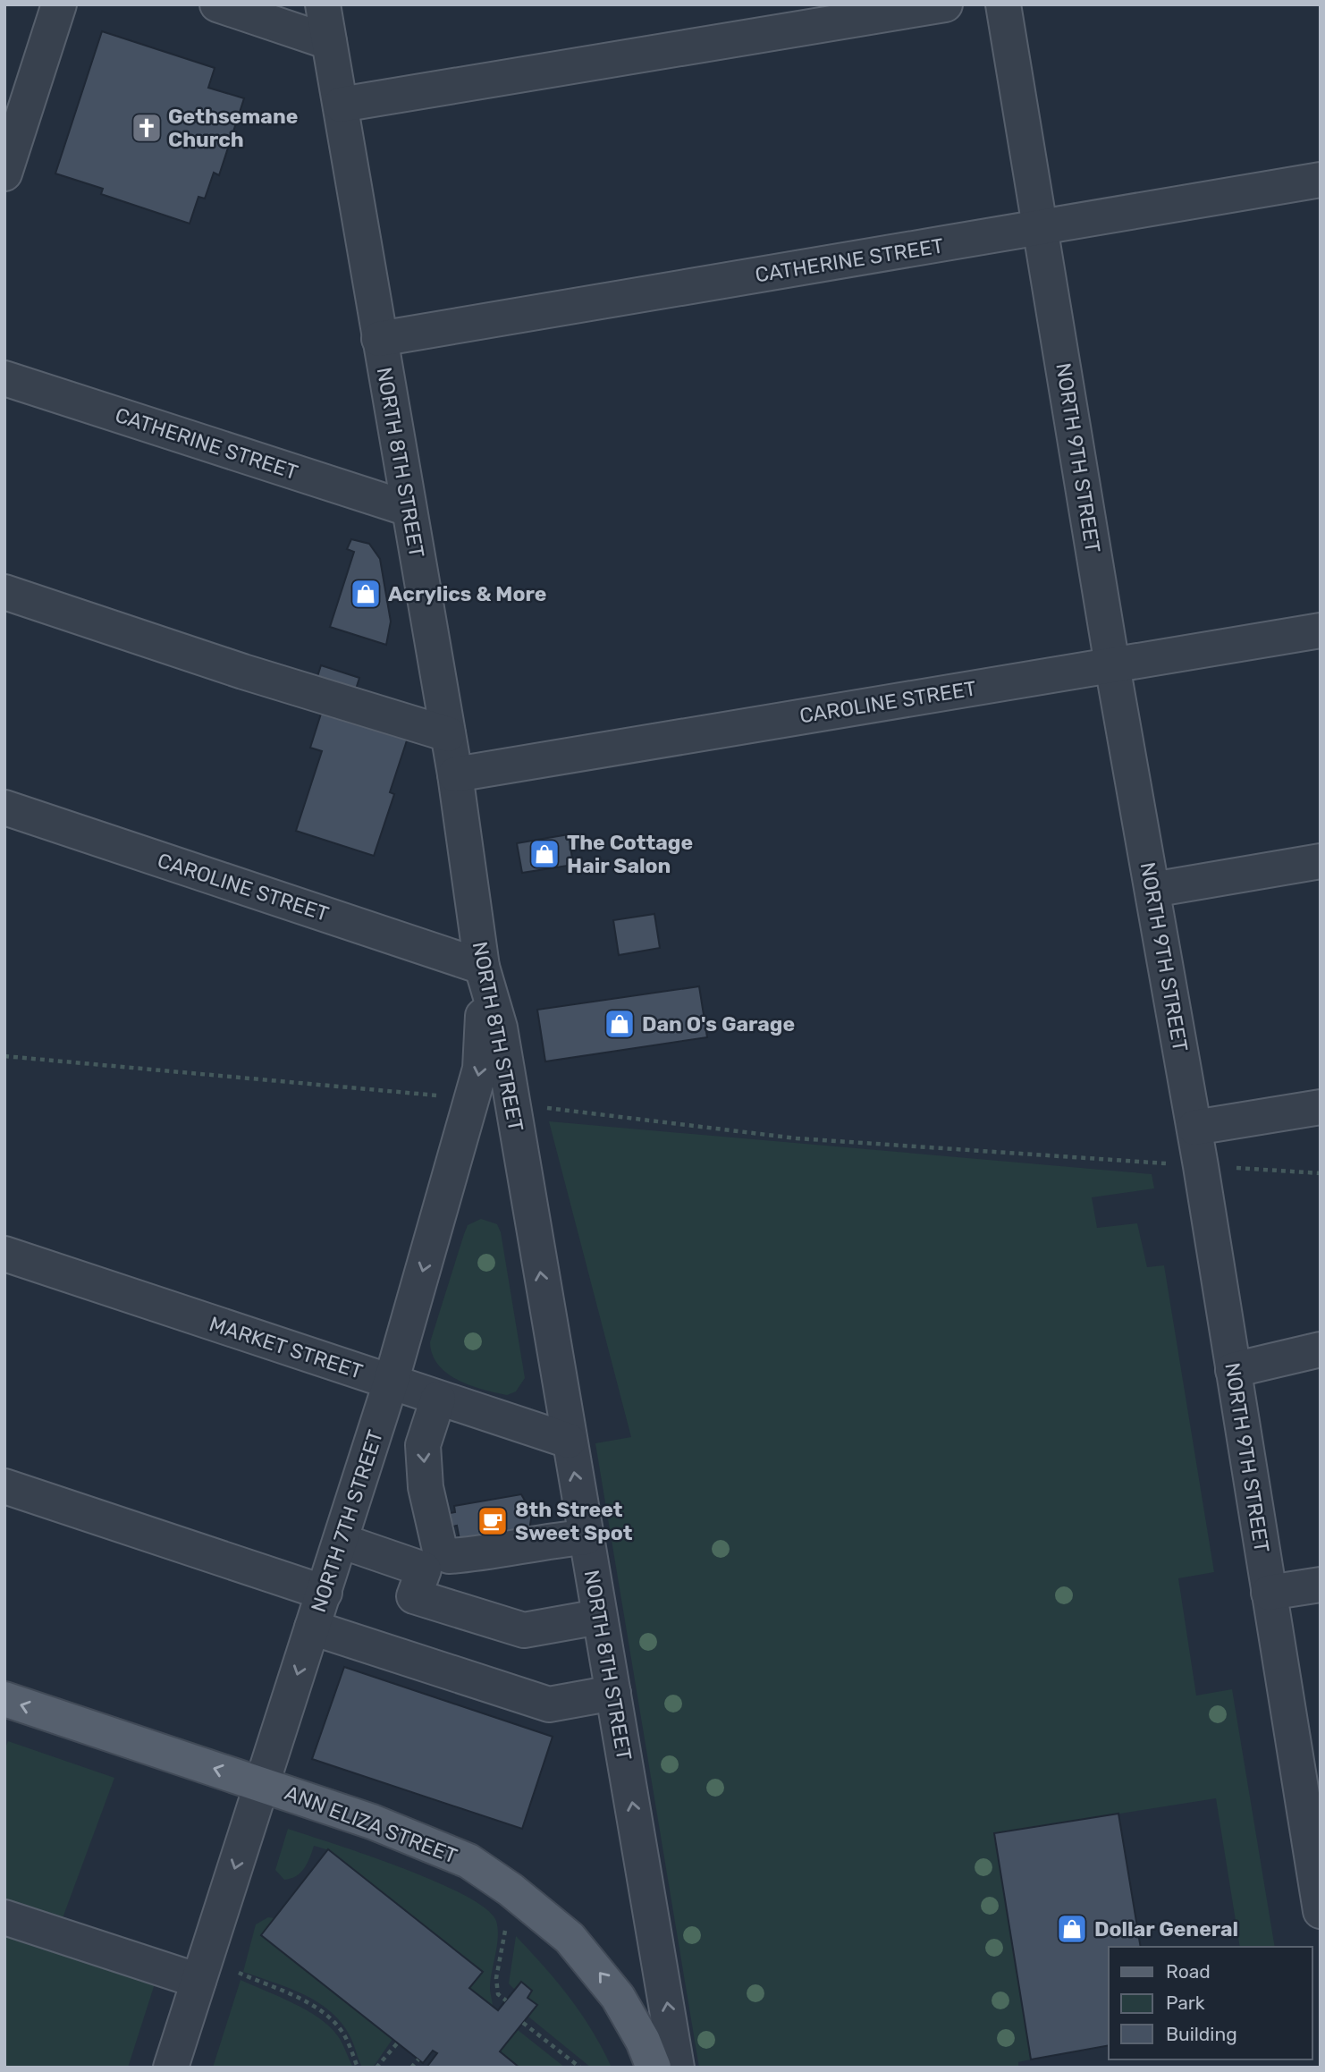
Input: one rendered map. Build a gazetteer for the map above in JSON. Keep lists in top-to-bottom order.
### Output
{
  "streets": {
    "main road": ["ANN ELIZA STREET"],
    "street": [
      "CATHERINE STREET",
      "NORTH 9TH STREET",
      "NORTH 8TH STREET",
      "CAROLINE STREET",
      "MARKET STREET",
      "NORTH 7TH STREET"
    ]
  },
  "crossings": [
    ["CATHERINE STREET", "NORTH 9TH STREET"],
    ["CATHERINE STREET", "NORTH 8TH STREET"],
    ["NORTH 9TH STREET", "CAROLINE STREET"],
    ["NORTH 8TH STREET", "CAROLINE STREET"],
    ["NORTH 8TH STREET", "MARKET STREET"],
    ["NORTH 8TH STREET", "NORTH 7TH STREET"],
    ["CAROLINE STREET", "NORTH 7TH STREET"],
    ["MARKET STREET", "NORTH 7TH STREET"],
    ["NORTH 7TH STREET", "ANN ELIZA STREET"]
  ],
  "one_way": ["NORTH 8TH STREET", "NORTH 7TH STREET", "ANN ELIZA STREET"],
  "places": {
    "church": ["Gethsemane Church"],
    "shop": [
      "Acrylics & More",
      "The Cottage Hair Salon",
      "Dan O's Garage",
      "Dollar General"
    ],
    "cafe": ["8th Street Sweet Spot"]
  },
  "legend": ["Road", "Park", "Building"]
}
